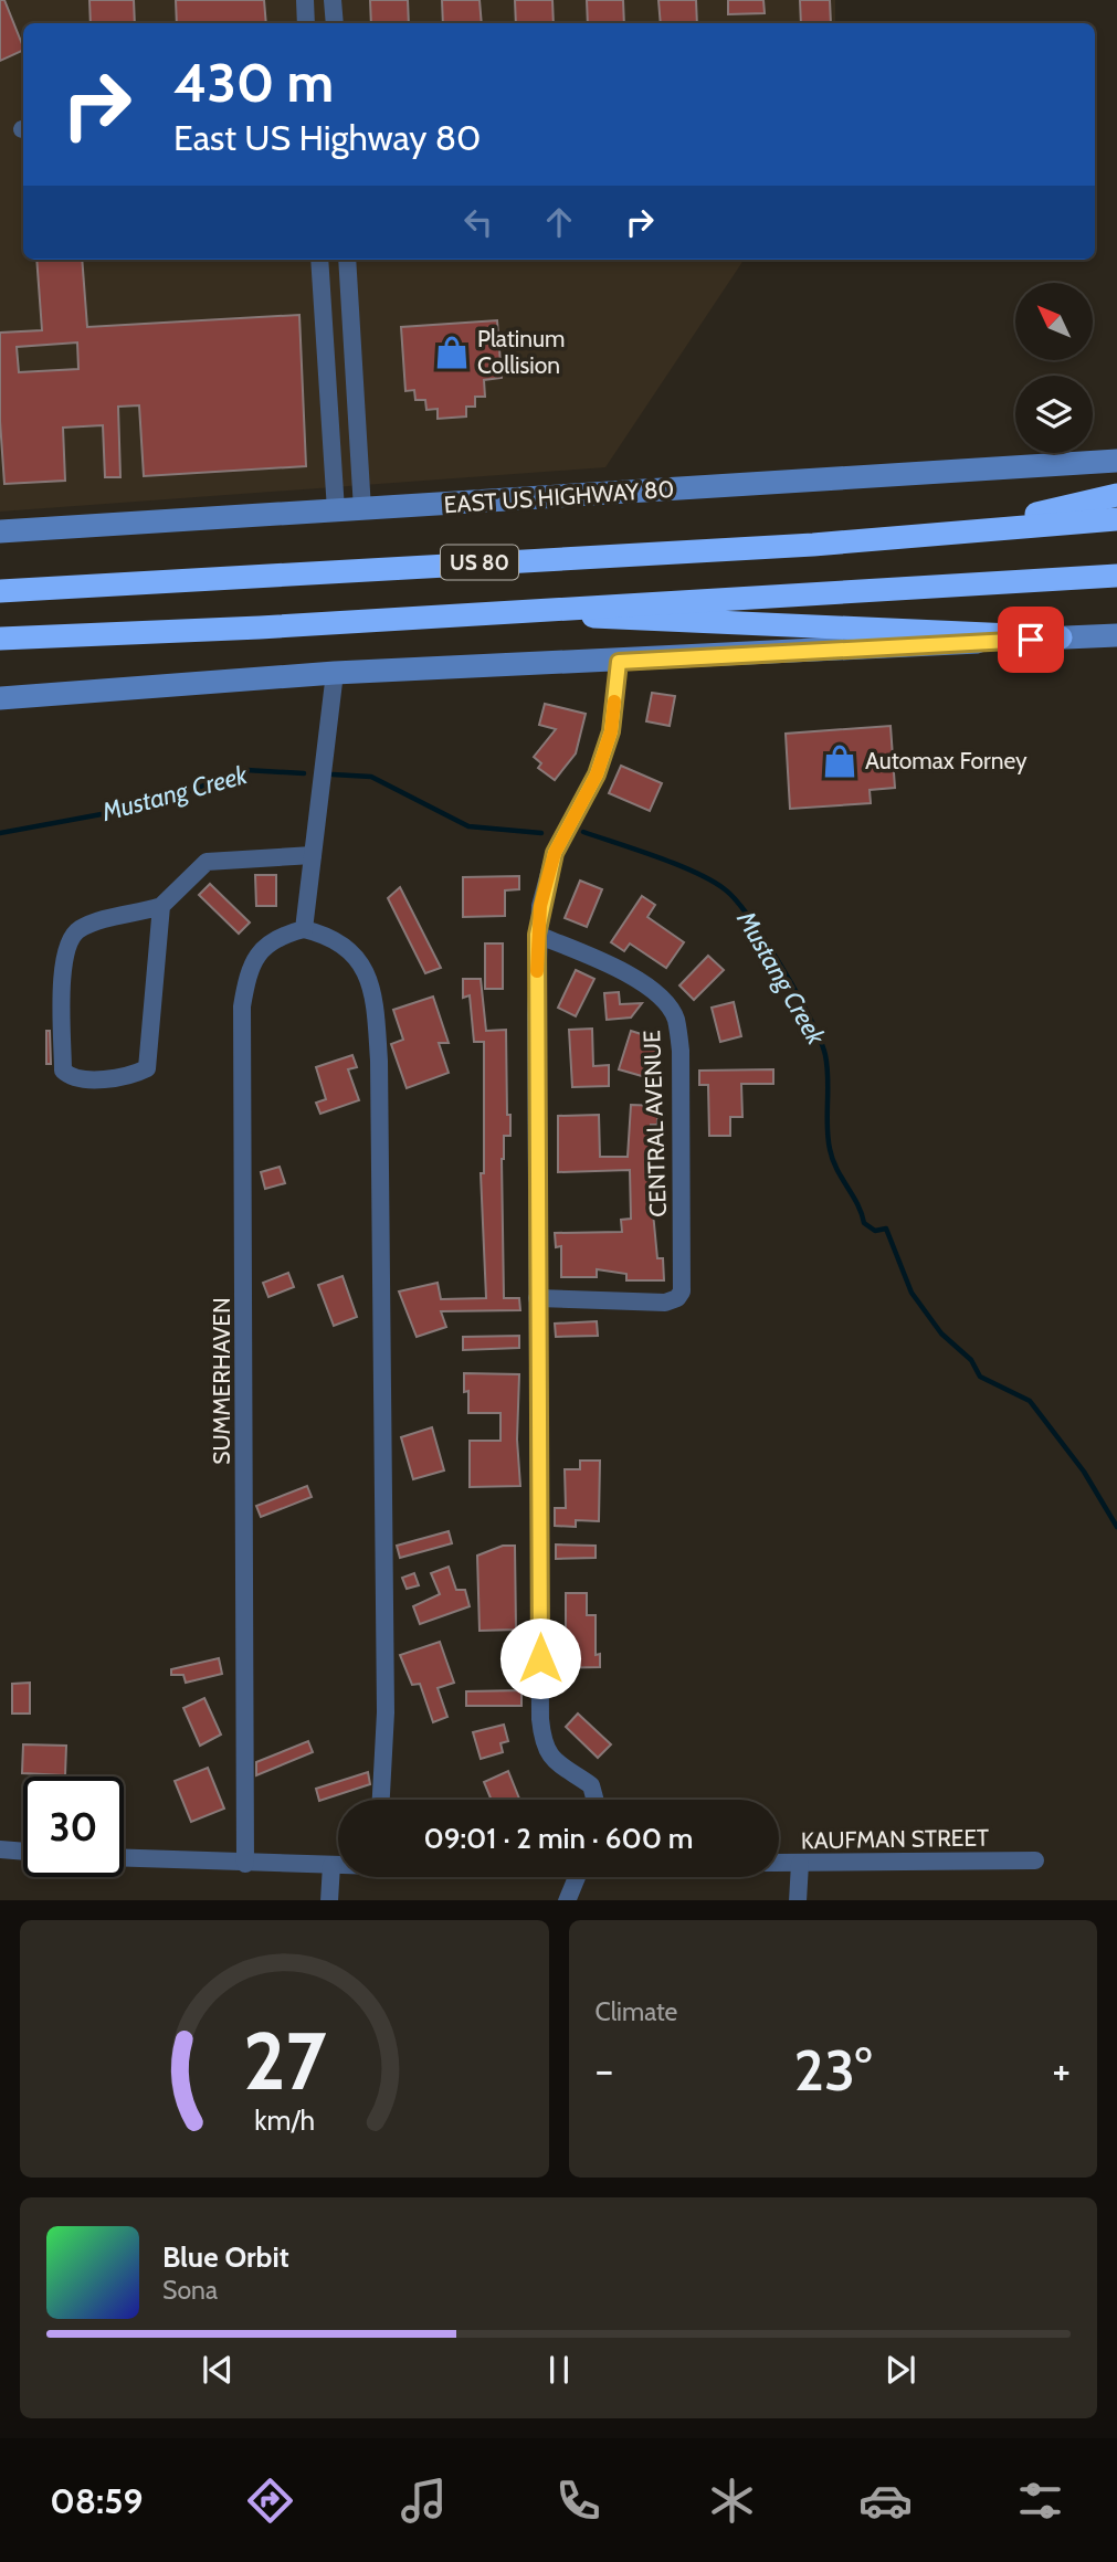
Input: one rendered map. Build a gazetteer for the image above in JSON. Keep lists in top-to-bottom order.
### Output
{
  "streets": {
    "highway": ["US 80"],
    "main road": ["EAST US HIGHWAY 80"],
    "street": ["CENTRAL AVENUE", "SUMMERHAVEN", "KAUFMAN STREET"]
  },
  "crossings": [
    ["SUMMERHAVEN", "KAUFMAN STREET"]
  ],
  "water": ["Mustang Creek"],
  "places": {
    "shop": ["Platinum Collision", "Automax Forney"]
  },
  "north": "top left",
  "page": {
    "turn": ["430 m", "East US Highway 80"],
    "limit": "30",
    "trip": "09:01 · 2 min · 600 m",
    "tile": "Climate",
    "heat": ["−", "23°", "+"],
    "song": ["Blue Orbit", "Sona"],
    "tabs": "08:59",
    "gauge": ["27", "km/h"]
  }
}
